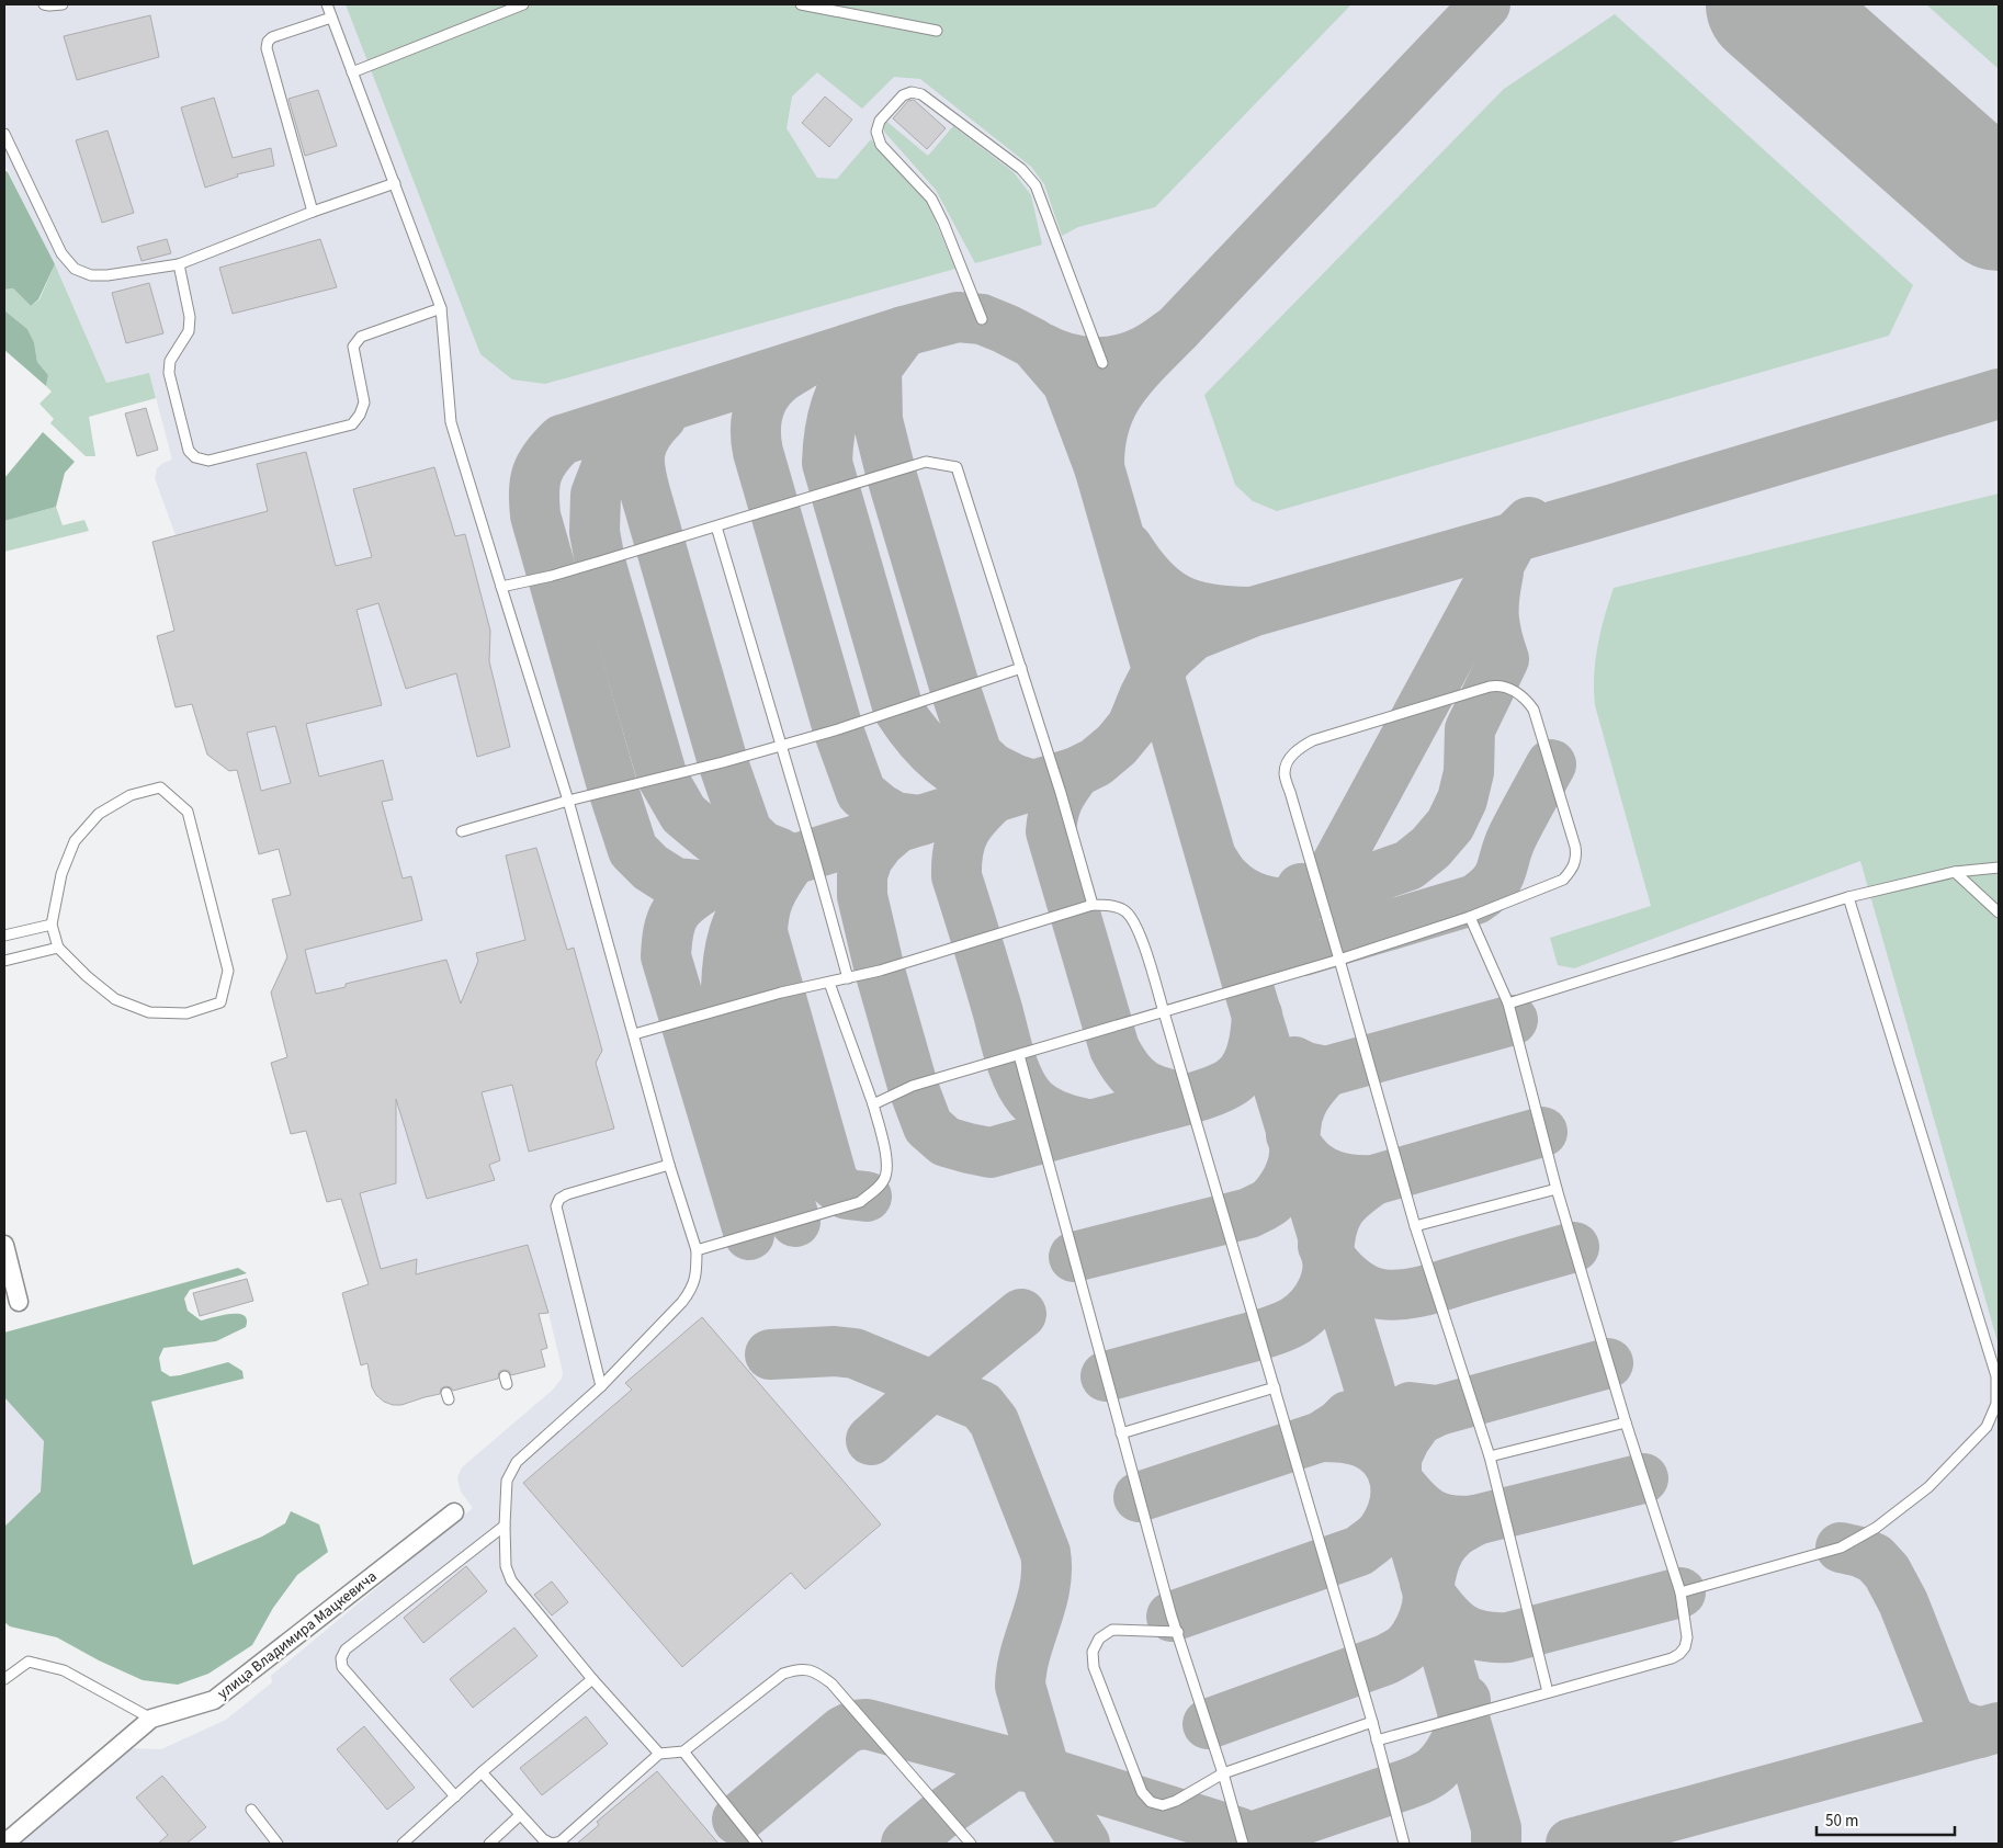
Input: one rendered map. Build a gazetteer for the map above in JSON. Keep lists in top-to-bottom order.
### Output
{
  "streets": {
    "street": ["улица Владимира Мацкевича"]
  },
  "scale_bar": "50 m"
}
